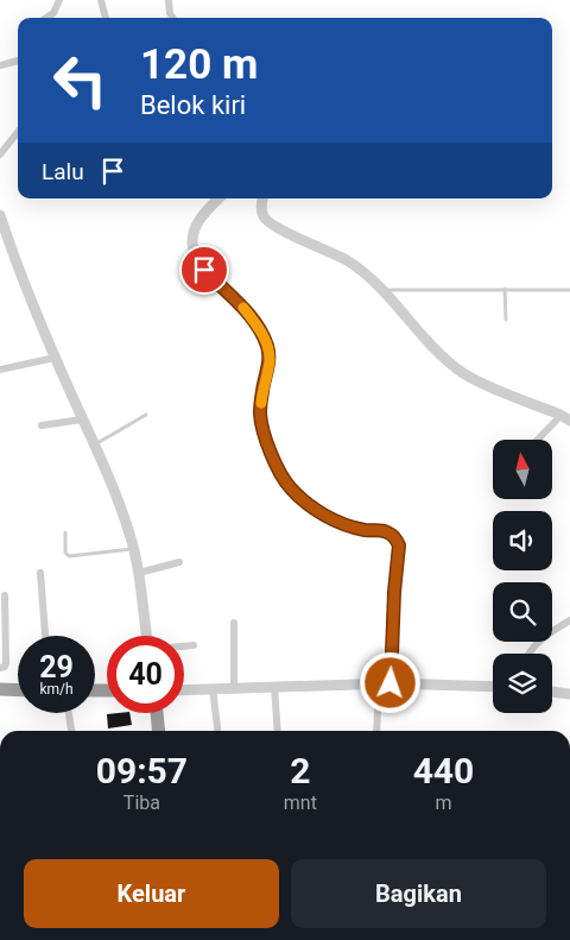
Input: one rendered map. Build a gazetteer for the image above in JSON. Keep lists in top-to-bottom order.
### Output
{
  "north": "top",
  "page": {
    "turn": ["120 m", "Belok kiri"],
    "then": "Lalu",
    "speed": "29 km/h",
    "limit": "40",
    "eta": [
      "09:57",
      "Tiba",
      "2",
      "mnt",
      "440",
      "m"
    ],
    "buttons": ["Keluar", "Bagikan"]
  }
}
